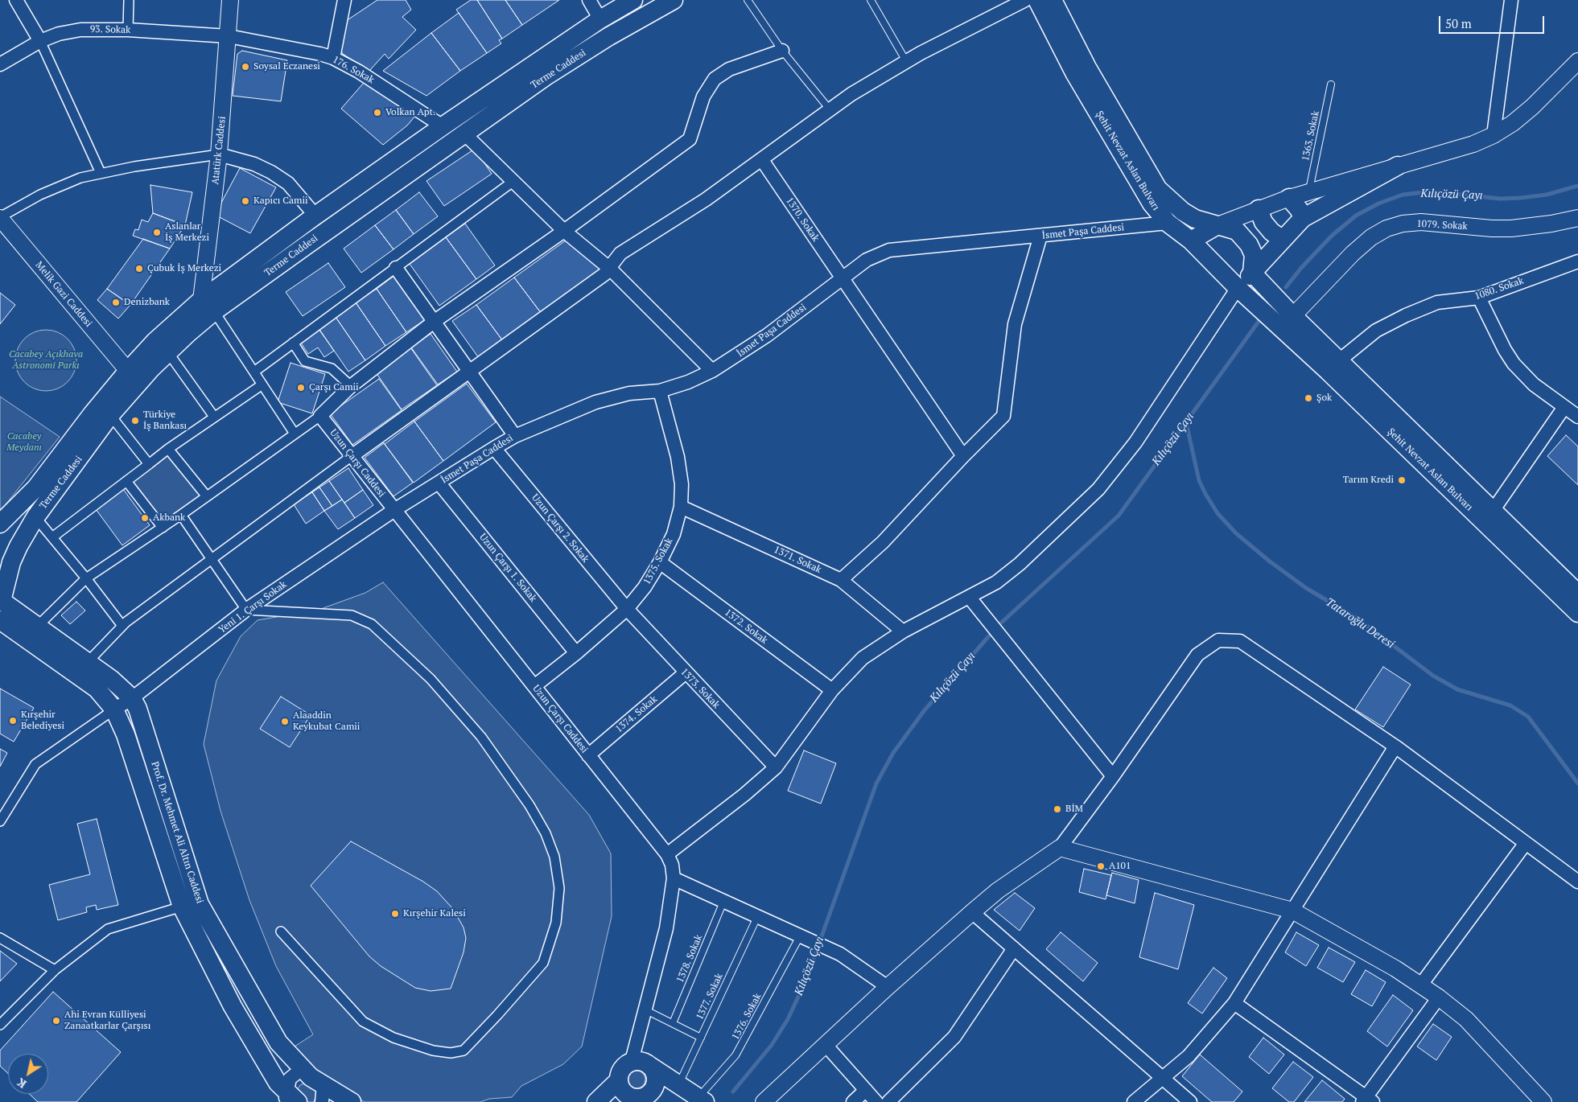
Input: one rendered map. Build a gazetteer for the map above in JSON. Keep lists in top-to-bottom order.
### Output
{
  "streets": {
    "main road": ["Terme Caddesi", "Şehit Nevzat Aslan Bulvarı", "Prof. Dr. Mehmet Ali Altın Caddesi"],
    "street": [
      "93. Sokak",
      "176. Sokak",
      "Atatürk Caddesi",
      "1370. Sokak",
      "1079. Sokak",
      "İsmet Paşa Caddesi",
      "1080. Sokak",
      "Melik Gazi Caddesi",
      "Uzun Çarşı Caddesi",
      "Uzun Çarşı 2. Sokak",
      "1371. Sokak",
      "1375. Sokak",
      "Uzun Çarşı 1. Sokak",
      "Yeni 1. Çarşı Sokak",
      "1372. Sokak",
      "1373. Sokak",
      "1374. Sokak"
    ],
    "lane": [
      "1363. Sokak",
      "1378. Sokak",
      "1377. Sokak",
      "1376. Sokak"
    ]
  },
  "crossings": [
    ["93. Sokak", "176. Sokak"],
    ["93. Sokak", "Atatürk Caddesi"],
    ["Terme Caddesi", "176. Sokak"],
    ["Terme Caddesi", "Atatürk Caddesi"],
    ["Terme Caddesi", "Melik Gazi Caddesi"],
    ["Terme Caddesi", "Prof. Dr. Mehmet Ali Altın Caddesi"],
    ["176. Sokak", "Atatürk Caddesi"],
    ["Şehit Nevzat Aslan Bulvarı", "1079. Sokak"],
    ["Şehit Nevzat Aslan Bulvarı", "İsmet Paşa Caddesi"],
    ["Şehit Nevzat Aslan Bulvarı", "1080. Sokak"],
    ["1370. Sokak", "İsmet Paşa Caddesi"],
    ["İsmet Paşa Caddesi", "Uzun Çarşı Caddesi"],
    ["İsmet Paşa Caddesi", "Uzun Çarşı 2. Sokak"],
    ["İsmet Paşa Caddesi", "1375. Sokak"],
    ["İsmet Paşa Caddesi", "Uzun Çarşı 1. Sokak"],
    ["İsmet Paşa Caddesi", "Yeni 1. Çarşı Sokak"],
    ["Uzun Çarşı Caddesi", "1375. Sokak"],
    ["Uzun Çarşı Caddesi", "Yeni 1. Çarşı Sokak"],
    ["Uzun Çarşı Caddesi", "1374. Sokak"],
    ["Uzun Çarşı 2. Sokak", "1375. Sokak"],
    ["Uzun Çarşı 2. Sokak", "1373. Sokak"],
    ["1371. Sokak", "1375. Sokak"],
    ["1375. Sokak", "Uzun Çarşı 1. Sokak"],
    ["1375. Sokak", "1372. Sokak"],
    ["1375. Sokak", "1373. Sokak"],
    ["Yeni 1. Çarşı Sokak", "Prof. Dr. Mehmet Ali Altın Caddesi"],
    ["1373. Sokak", "1374. Sokak"]
  ],
  "water": ["Kılıçözü Çayı", "Tataroğlu Deresi"],
  "parks": ["Cacabey Açıkhava Astronomi Parkı", "Cacabey Meydanı"],
  "places": [
    "Soysal Eczanesi",
    "Volkan Apt.",
    "Kapıcı Camii",
    "Aslanlar İş Merkezi",
    "Çubuk İş Merkezi",
    "Denizbank",
    "Çarşı Camii",
    "Şok",
    "Türkiye İş Bankası",
    "Tarım Kredi",
    "Akbank",
    "Kırşehir Belediyesi",
    "Alaaddin Keykubat Camii",
    "BİM",
    "A101",
    "Kırşehir Kalesi",
    "Ahi Evran Külliyesi Zanaatkarlar Çarşısı"
  ],
  "scale_bar": "50 m",
  "north": "bottom left"
}
